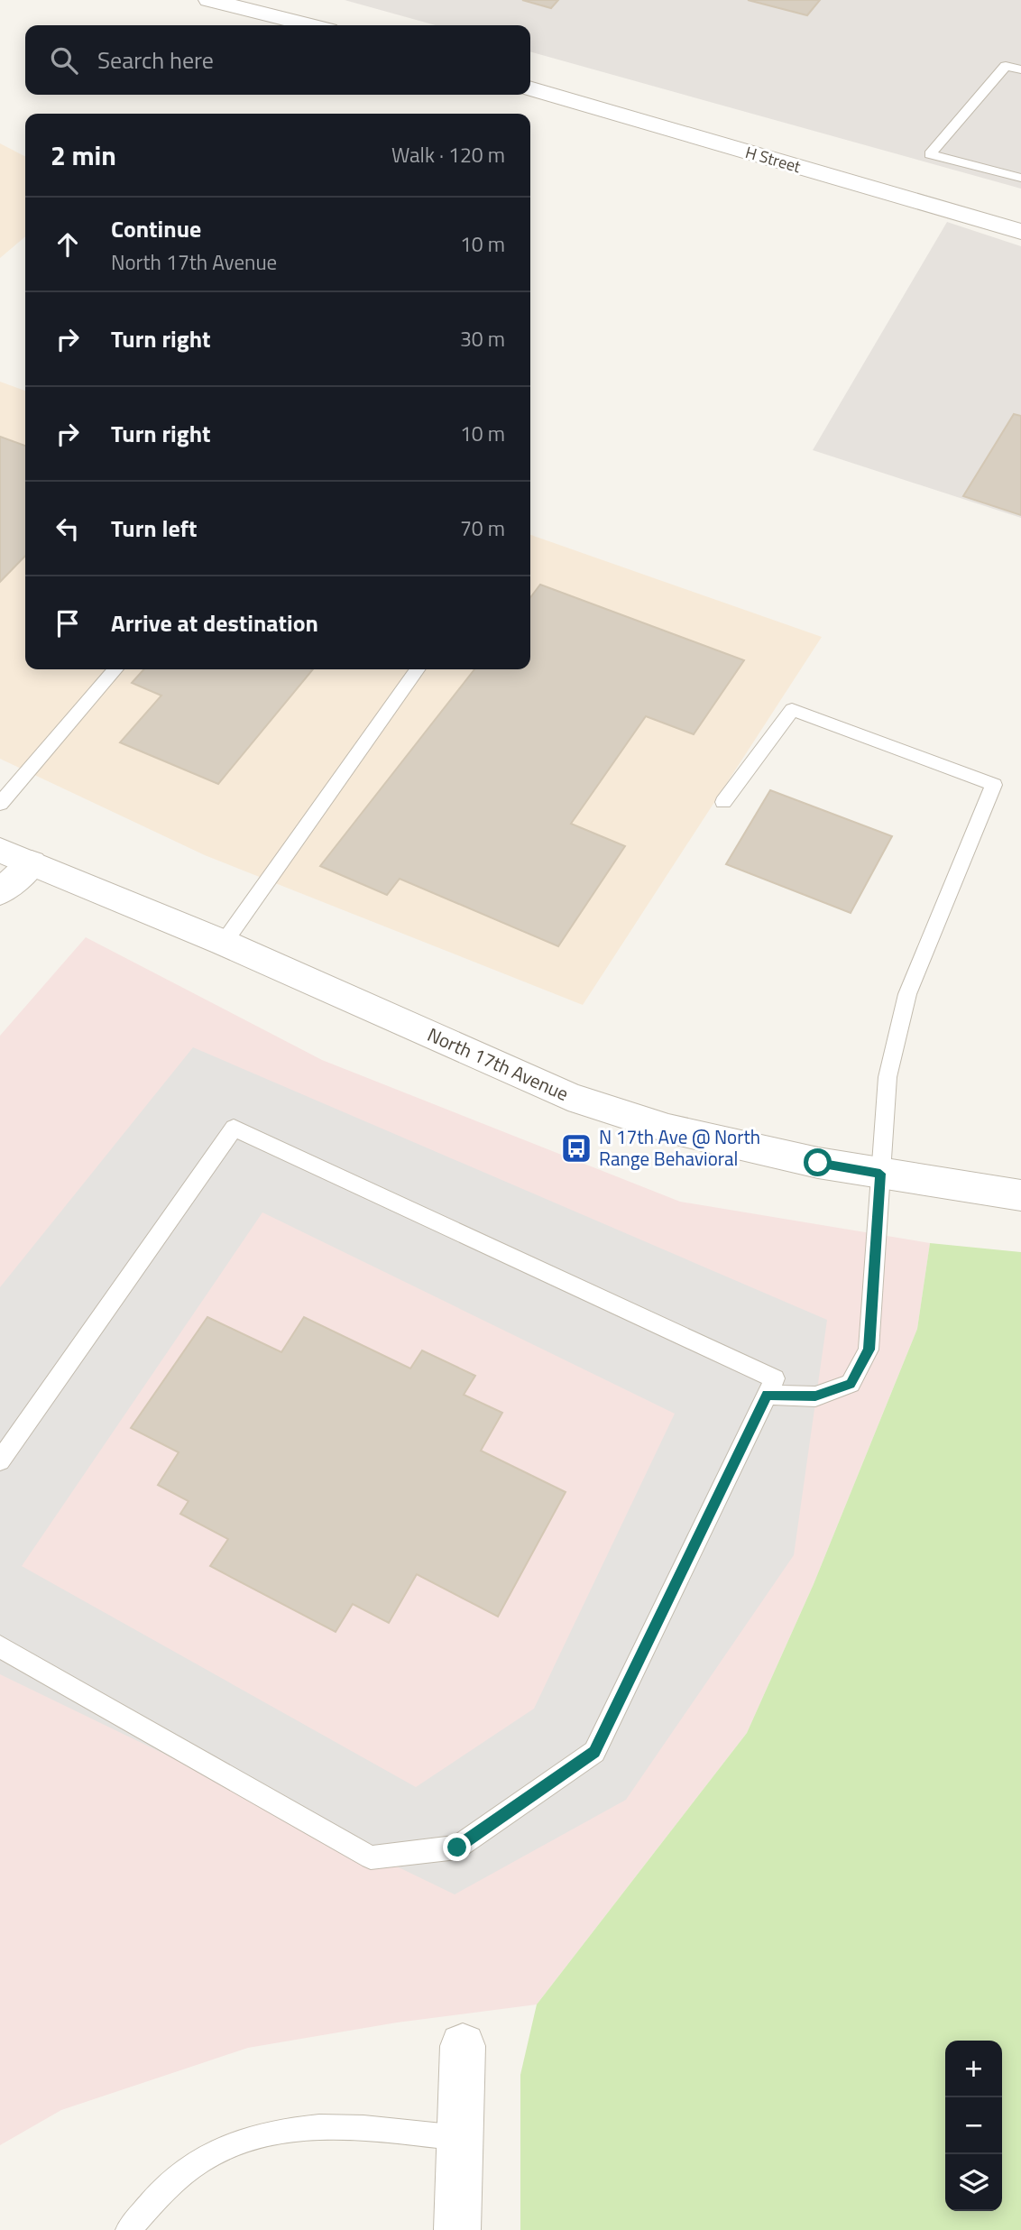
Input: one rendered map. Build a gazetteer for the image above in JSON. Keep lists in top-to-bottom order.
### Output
{
  "streets": {
    "street": ["H Street", "North 17th Avenue"]
  },
  "places": {
    "bus stop": ["N 17th Ave @ North Range Behavioral"]
  },
  "page": {
    "search": "Search here",
    "heading": ["2 min", "Walk · 120 m"],
    "list": [
      ["Continue", "North 17th Avenue", "10 m"],
      ["Turn right", "30 m"],
      ["Turn right", "10 m"],
      ["Turn left", "70 m"],
      "Arrive at destination"
    ],
    "map_buttons": ["+", "−"]
  }
}
